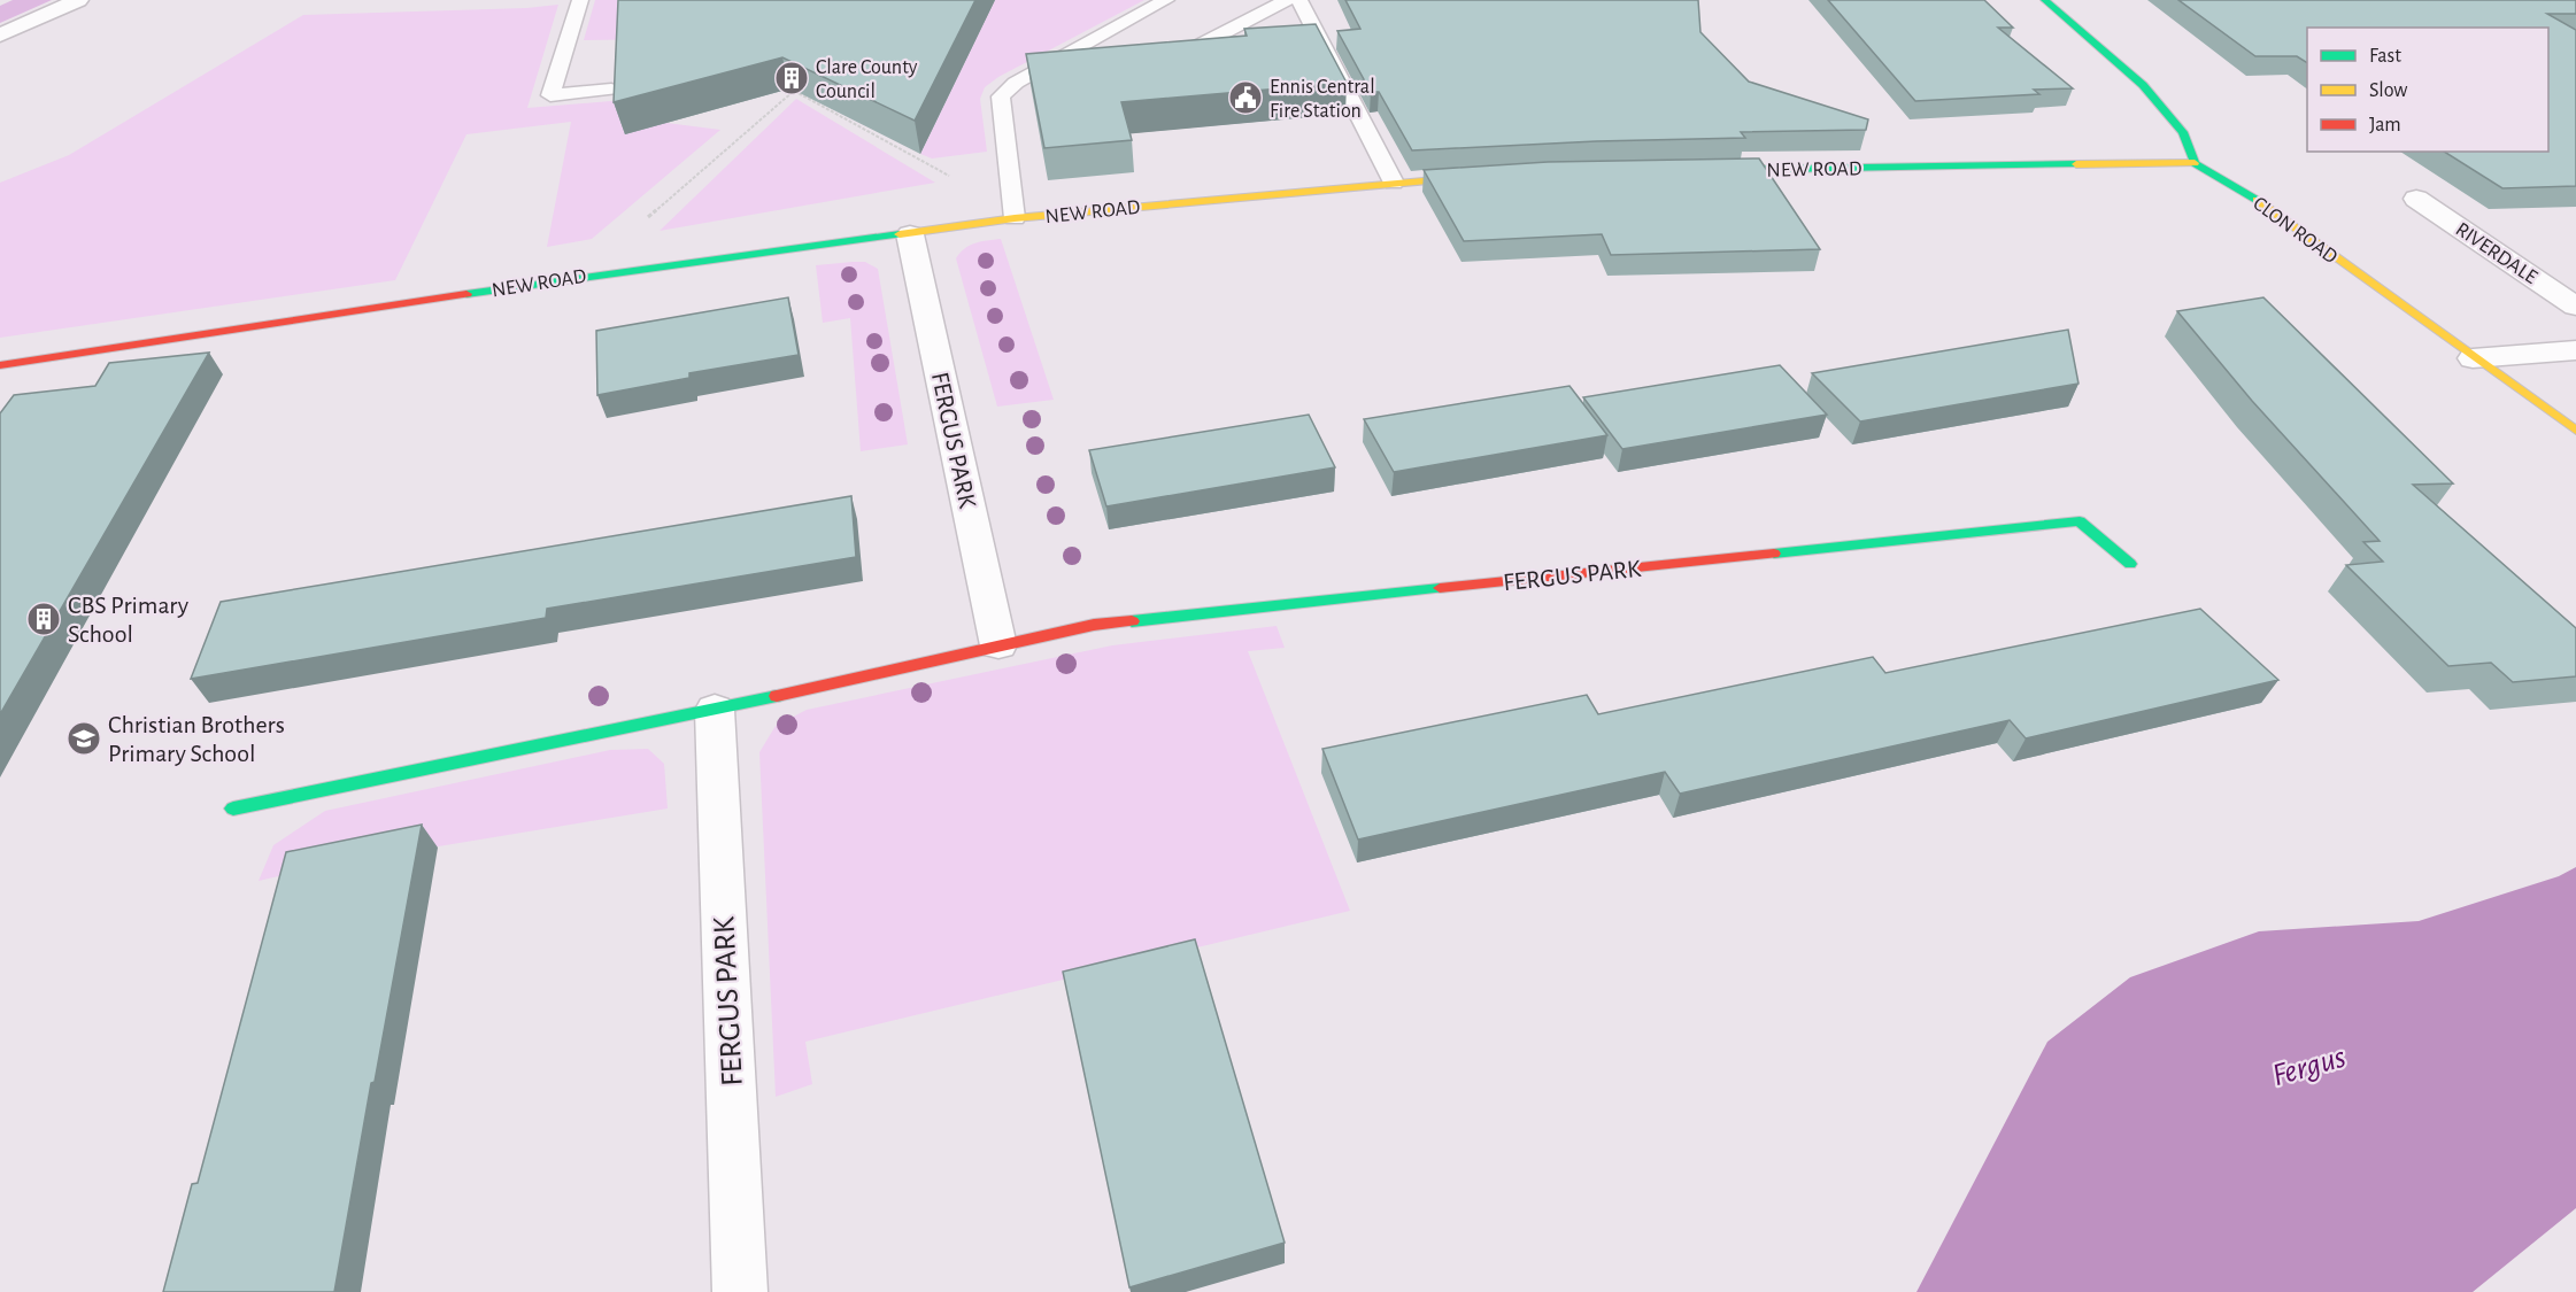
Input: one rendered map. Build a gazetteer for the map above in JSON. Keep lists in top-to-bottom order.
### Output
{
  "streets": {
    "street": [
      "NEW ROAD",
      "CLON ROAD",
      "RIVERDALE",
      "FERGUS PARK"
    ]
  },
  "crossings": [
    ["NEW ROAD", "CLON ROAD"],
    ["NEW ROAD", "FERGUS PARK"]
  ],
  "water": ["Fergus"],
  "places": {
    "building": ["Clare County Council", "CBS Primary School"],
    "public building": ["Ennis Central Fire Station"],
    "school or university": ["Christian Brothers Primary School"]
  },
  "legend": ["Fast", "Slow", "Jam"]
}
